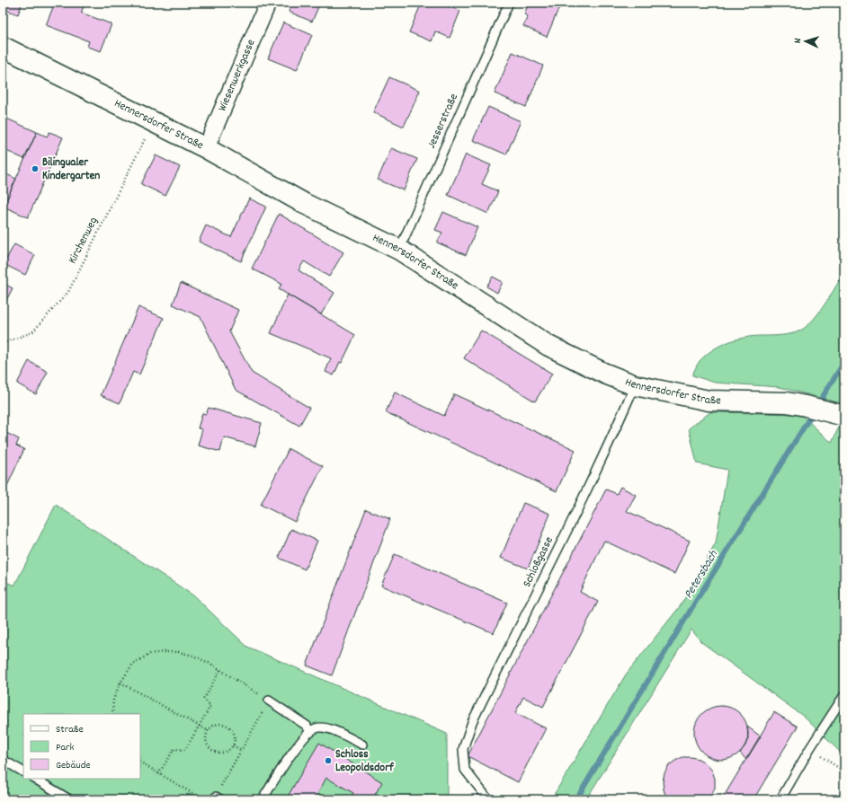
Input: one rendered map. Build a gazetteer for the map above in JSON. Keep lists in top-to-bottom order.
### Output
{
  "streets": {
    "street": ["Wiesenwerkgasse", "Hennersdorfer Straße"],
    "lane": ["Jesserstraße", "Schloßgasse"],
    "path": ["Kirchenweg"]
  },
  "crossings": [
    ["Wiesenwerkgasse", "Hennersdorfer Straße"],
    ["Jesserstraße", "Hennersdorfer Straße"],
    ["Hennersdorfer Straße", "Kirchenweg"],
    ["Hennersdorfer Straße", "Schloßgasse"]
  ],
  "water": ["Petersbach"],
  "places": ["Bilingualer Kindergarten", "Schloss Leopoldsdorf"],
  "legend": ["Straße", "Park", "Gebäude"],
  "north": "left"
}
